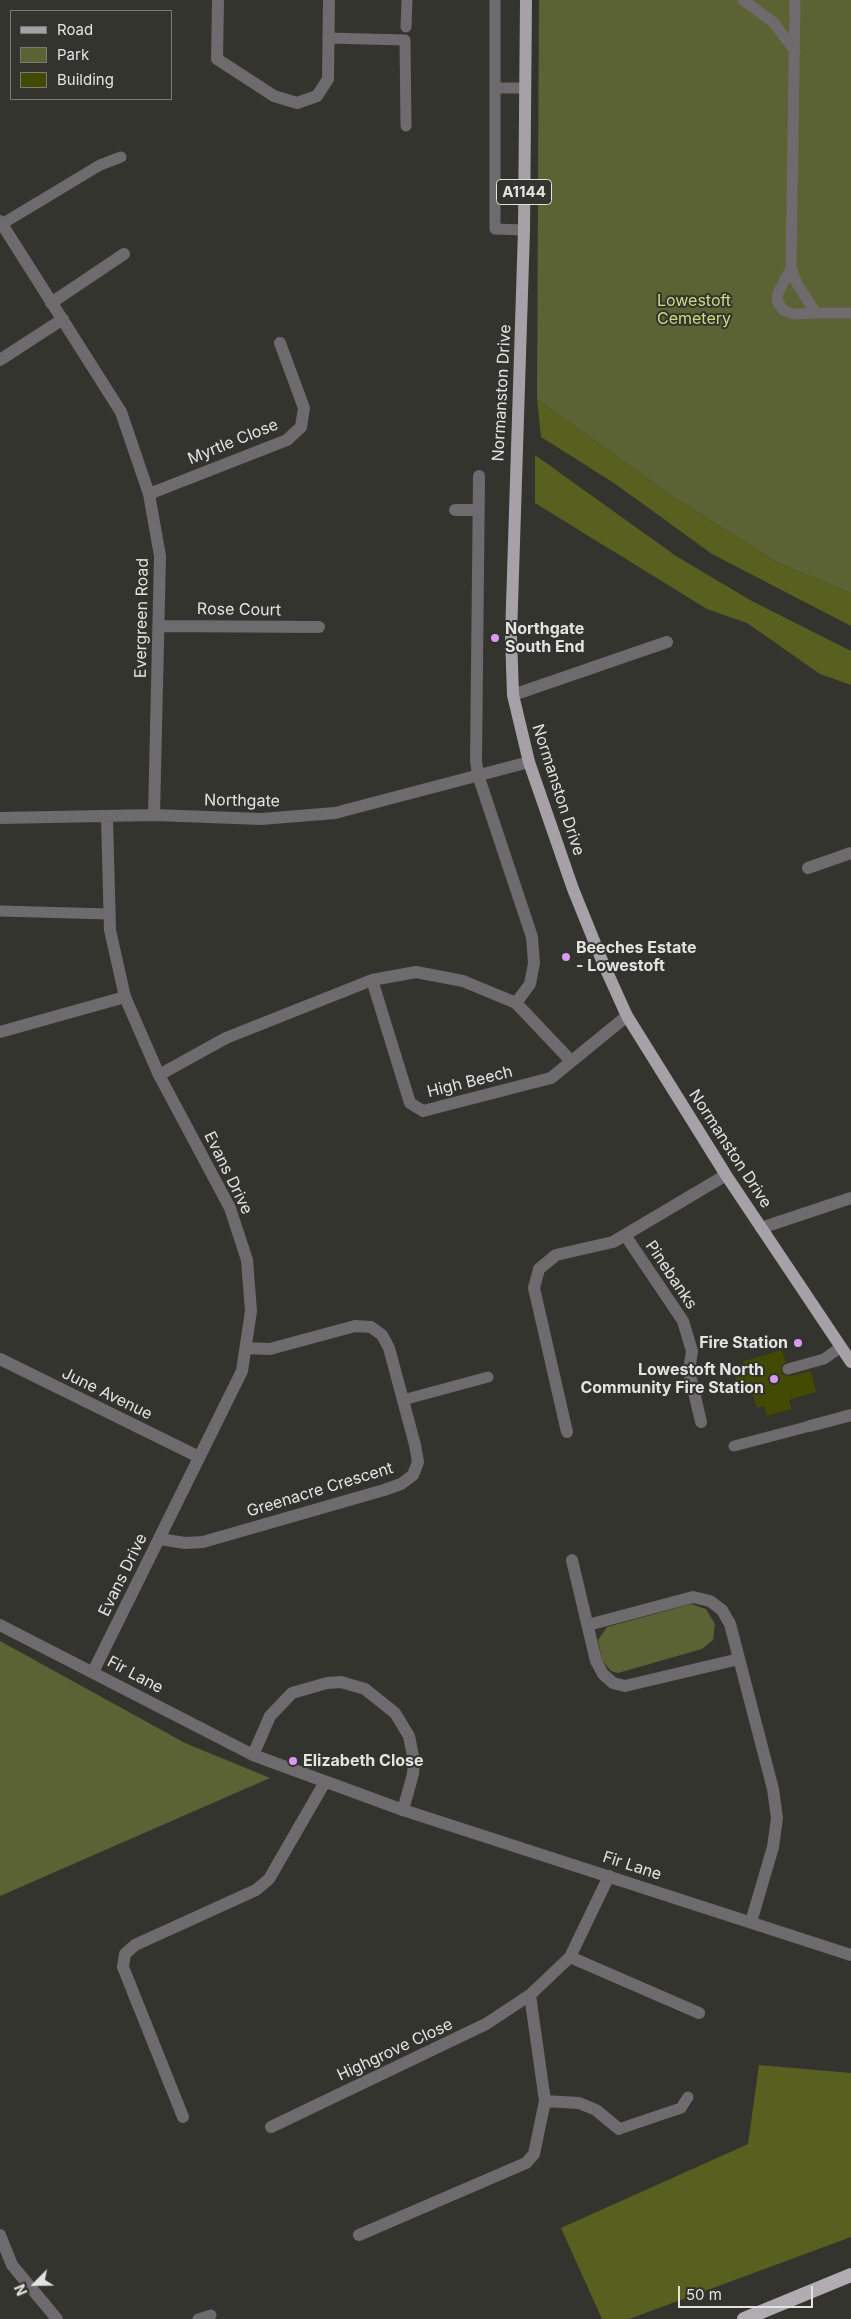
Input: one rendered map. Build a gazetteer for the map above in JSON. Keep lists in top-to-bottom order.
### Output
{
  "streets": {
    "main road": ["A1144", "Normanston Drive"],
    "street": [
      "Myrtle Close",
      "Rose Court",
      "Evergreen Road",
      "Northgate",
      "High Beech",
      "Evans Drive",
      "Pinebanks",
      "June Avenue",
      "Greenacre Crescent",
      "Fir Lane",
      "Highgrove Close"
    ]
  },
  "crossings": [
    ["Normanston Drive", "Northgate"],
    ["Normanston Drive", "High Beech"],
    ["Normanston Drive", "Pinebanks"],
    ["Myrtle Close", "Evergreen Road"],
    ["Rose Court", "Evergreen Road"],
    ["Evergreen Road", "Northgate"],
    ["Northgate", "Evans Drive"],
    ["Evans Drive", "June Avenue"],
    ["Evans Drive", "Greenacre Crescent"],
    ["Evans Drive", "Fir Lane"],
    ["Fir Lane", "Highgrove Close"]
  ],
  "parks": ["Lowestoft Cemetery"],
  "places": [
    "Northgate South End",
    "Beeches Estate - Lowestoft",
    "Fire Station",
    "Lowestoft North Community Fire Station",
    "Elizabeth Close"
  ],
  "legend": ["Road", "Park", "Building"],
  "scale_bar": "50 m",
  "north": "bottom left"
}
